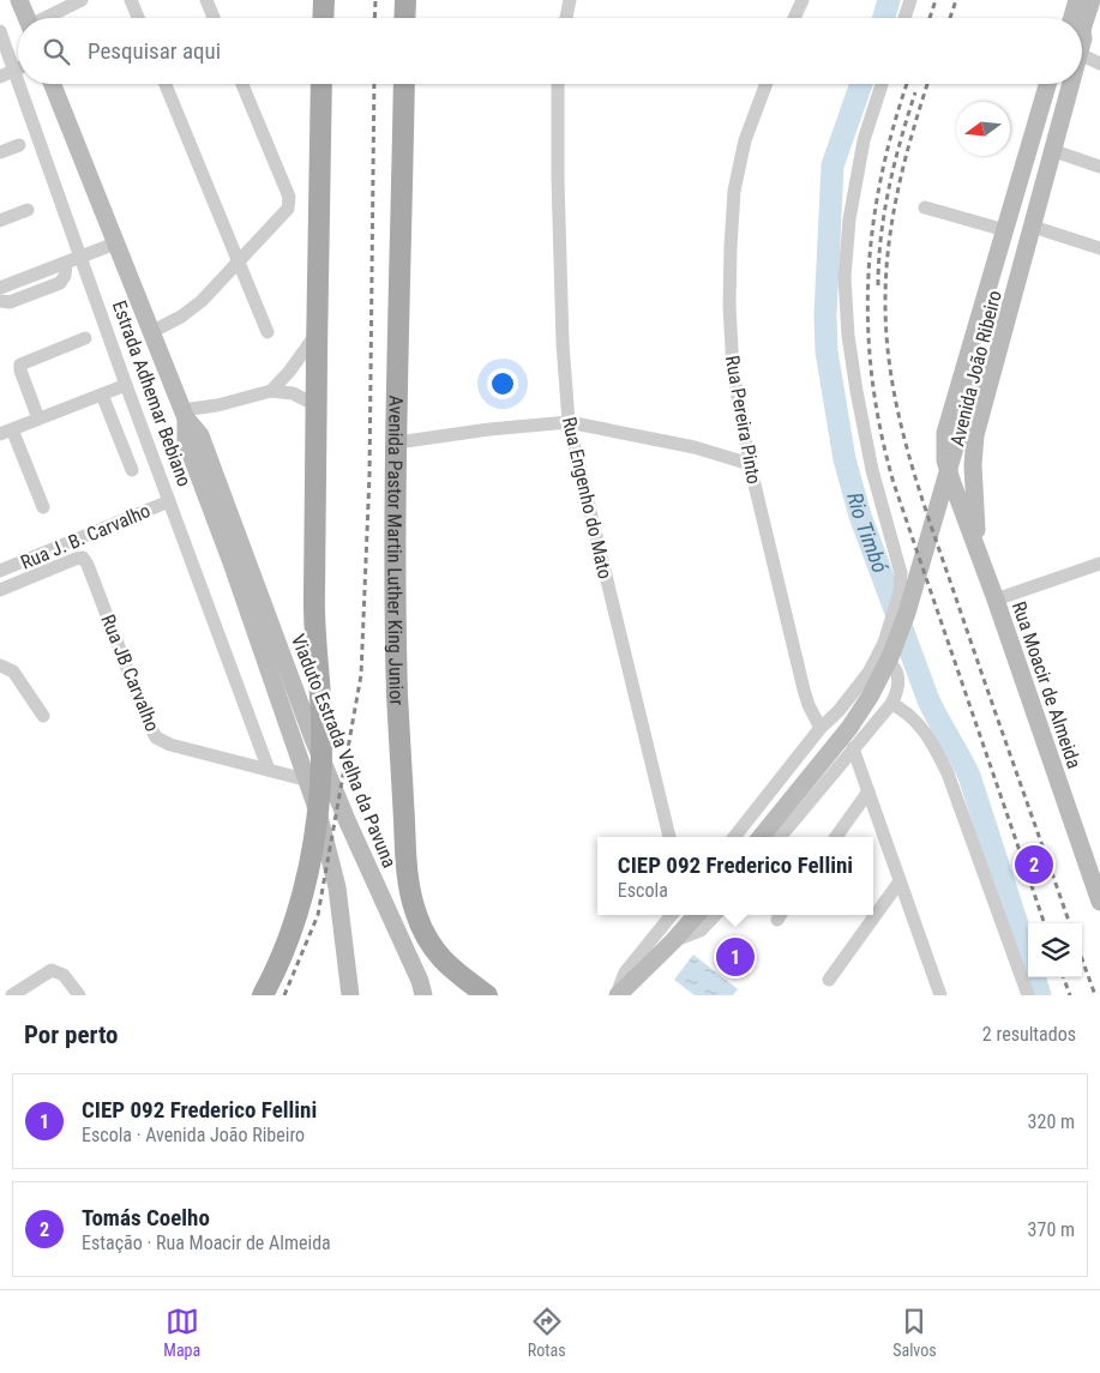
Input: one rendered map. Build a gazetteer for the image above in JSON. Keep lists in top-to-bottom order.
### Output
{
  "streets": {
    "main road": [
      "Avenida João Ribeiro",
      "Estrada Adhemar Bebiano",
      "Avenida Pastor Martin Luther King Junior",
      "Rua Moacir de Almeida",
      "Viaduto Estrada Velha da Pavuna"
    ],
    "street": [
      "Rua Pereira Pinto",
      "Rua Engenho do Mato",
      "Rua J. B. Carvalho",
      "Rua JB Carvalho"
    ]
  },
  "crossings": [
    ["Avenida João Ribeiro", "Rua Moacir de Almeida"],
    ["Estrada Adhemar Bebiano", "Rua J. B. Carvalho"],
    ["Estrada Adhemar Bebiano", "Rua JB Carvalho"],
    ["Estrada Adhemar Bebiano", "Viaduto Estrada Velha da Pavuna"]
  ],
  "water": ["Rio Timbó"],
  "north": "left",
  "page": {
    "search": "Pesquisar aqui",
    "popup": ["CIEP 092 Frederico Fellini", "Escola"],
    "pins": ["2", "1"],
    "heading": ["Por perto", "2 resultados"],
    "list": [
      {
        "mark": "1",
        "name": "CIEP 092 Frederico Fellini",
        "note": "Escola · Avenida João Ribeiro",
        "value": "320 m"
      },
      {
        "mark": "2",
        "name": "Tomás Coelho",
        "note": "Estação · Rua Moacir de Almeida",
        "value": "370 m"
      }
    ],
    "nav": ["Mapa", "Rotas", "Salvos"]
  }
}
